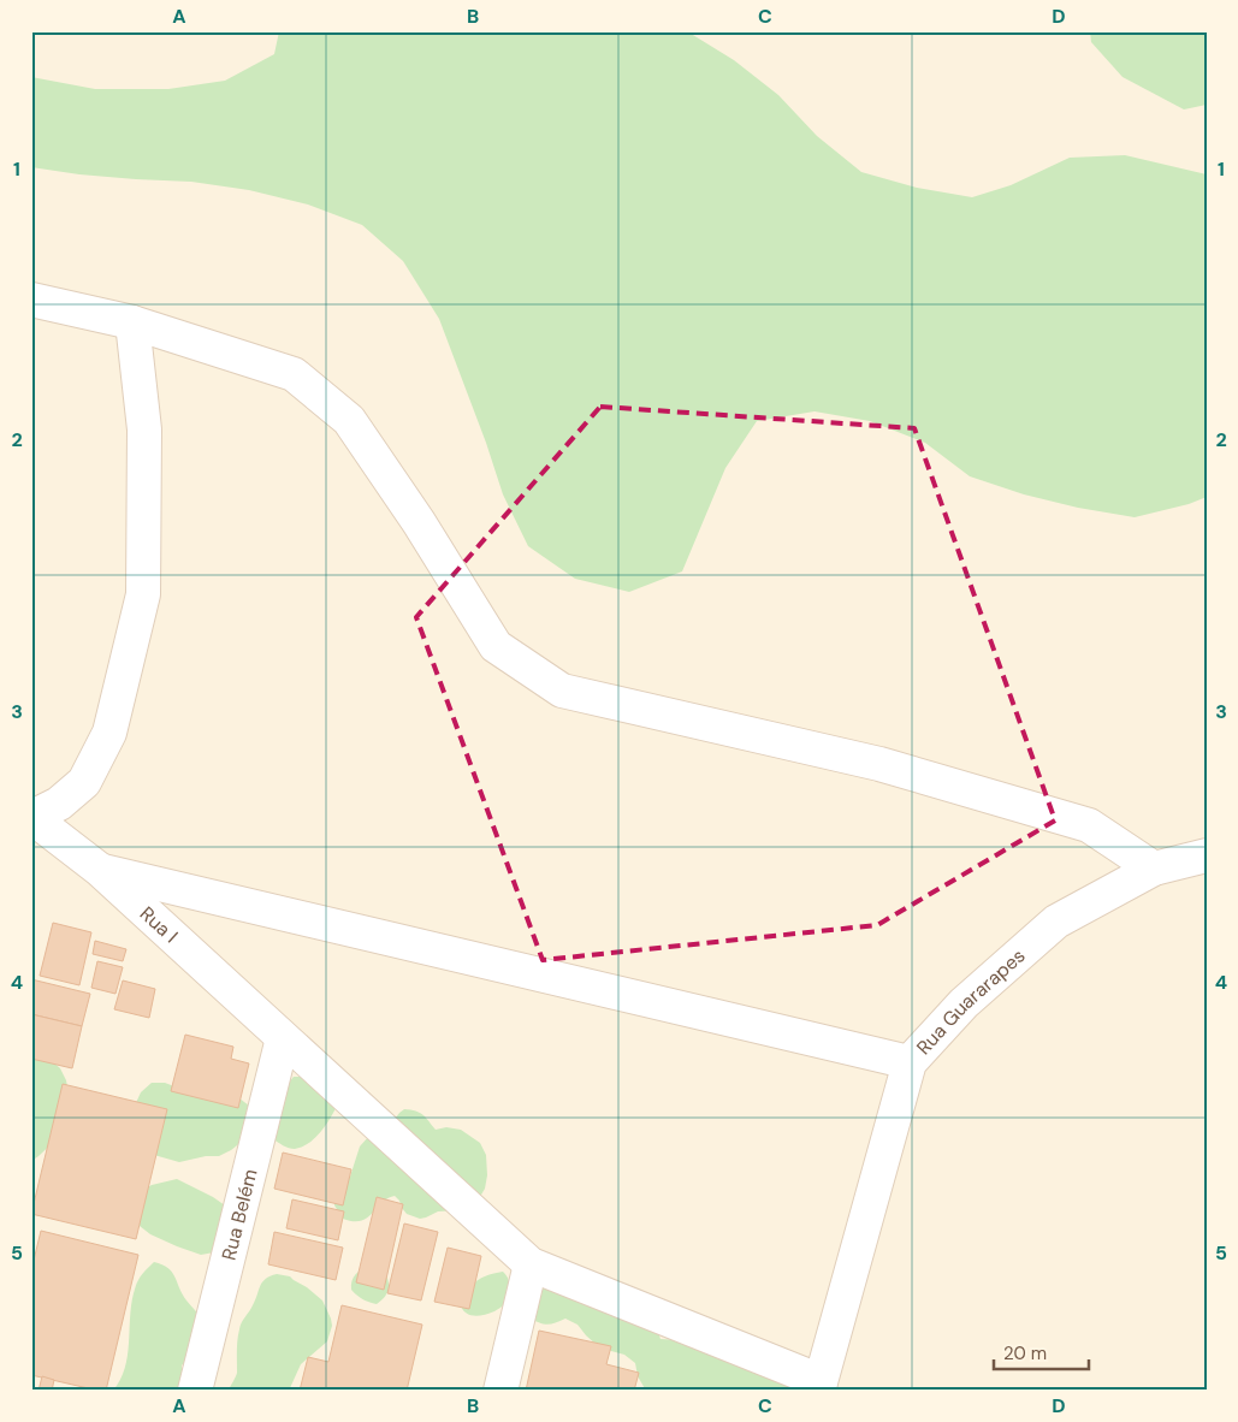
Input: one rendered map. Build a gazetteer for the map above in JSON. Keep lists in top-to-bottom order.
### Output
{
  "streets": {
    "street": ["Rua I", "Rua Guararapes", "Rua Belém"]
  },
  "crossings": [
    ["Rua I", "Rua Belém"]
  ],
  "scale_bar": "20 m",
  "grid": {
    "columns": [
      "A",
      "B",
      "C",
      "D"
    ],
    "rows": [
      "1",
      "2",
      "3",
      "4",
      "5"
    ]
  }
}
